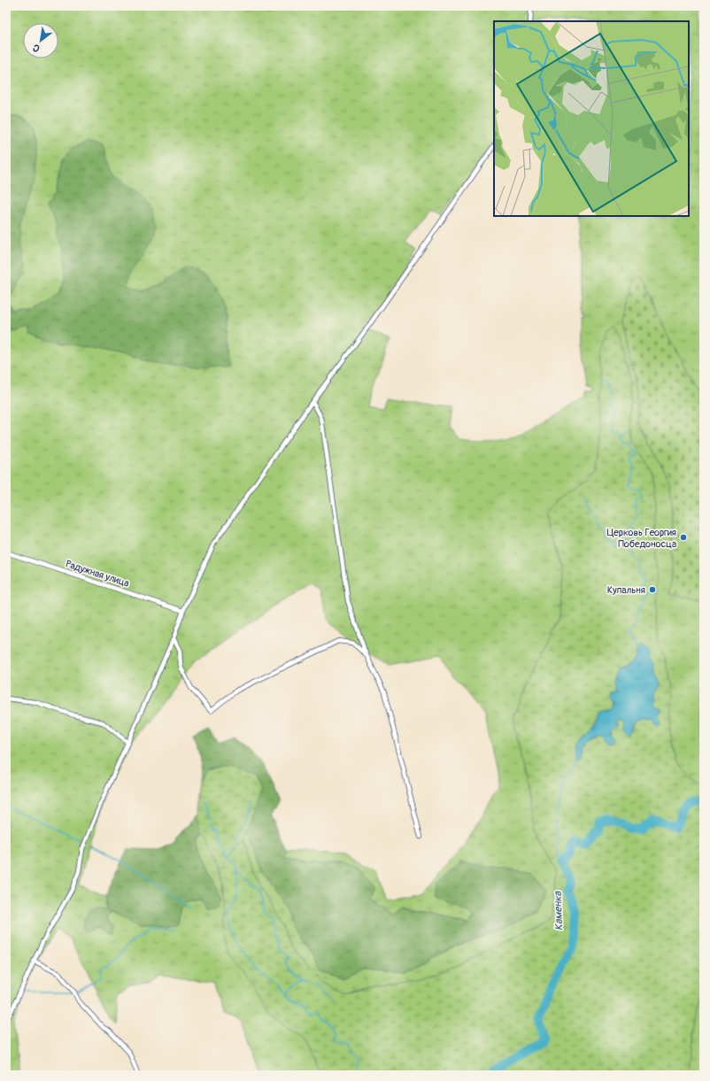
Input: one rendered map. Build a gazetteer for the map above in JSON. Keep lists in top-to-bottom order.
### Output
{
  "streets": {
    "street": ["Радужная улица"]
  },
  "water": ["Каменка"],
  "places": ["Церковь Георгия Победоносца", "Купальня"],
  "north": "bottom left"
}
